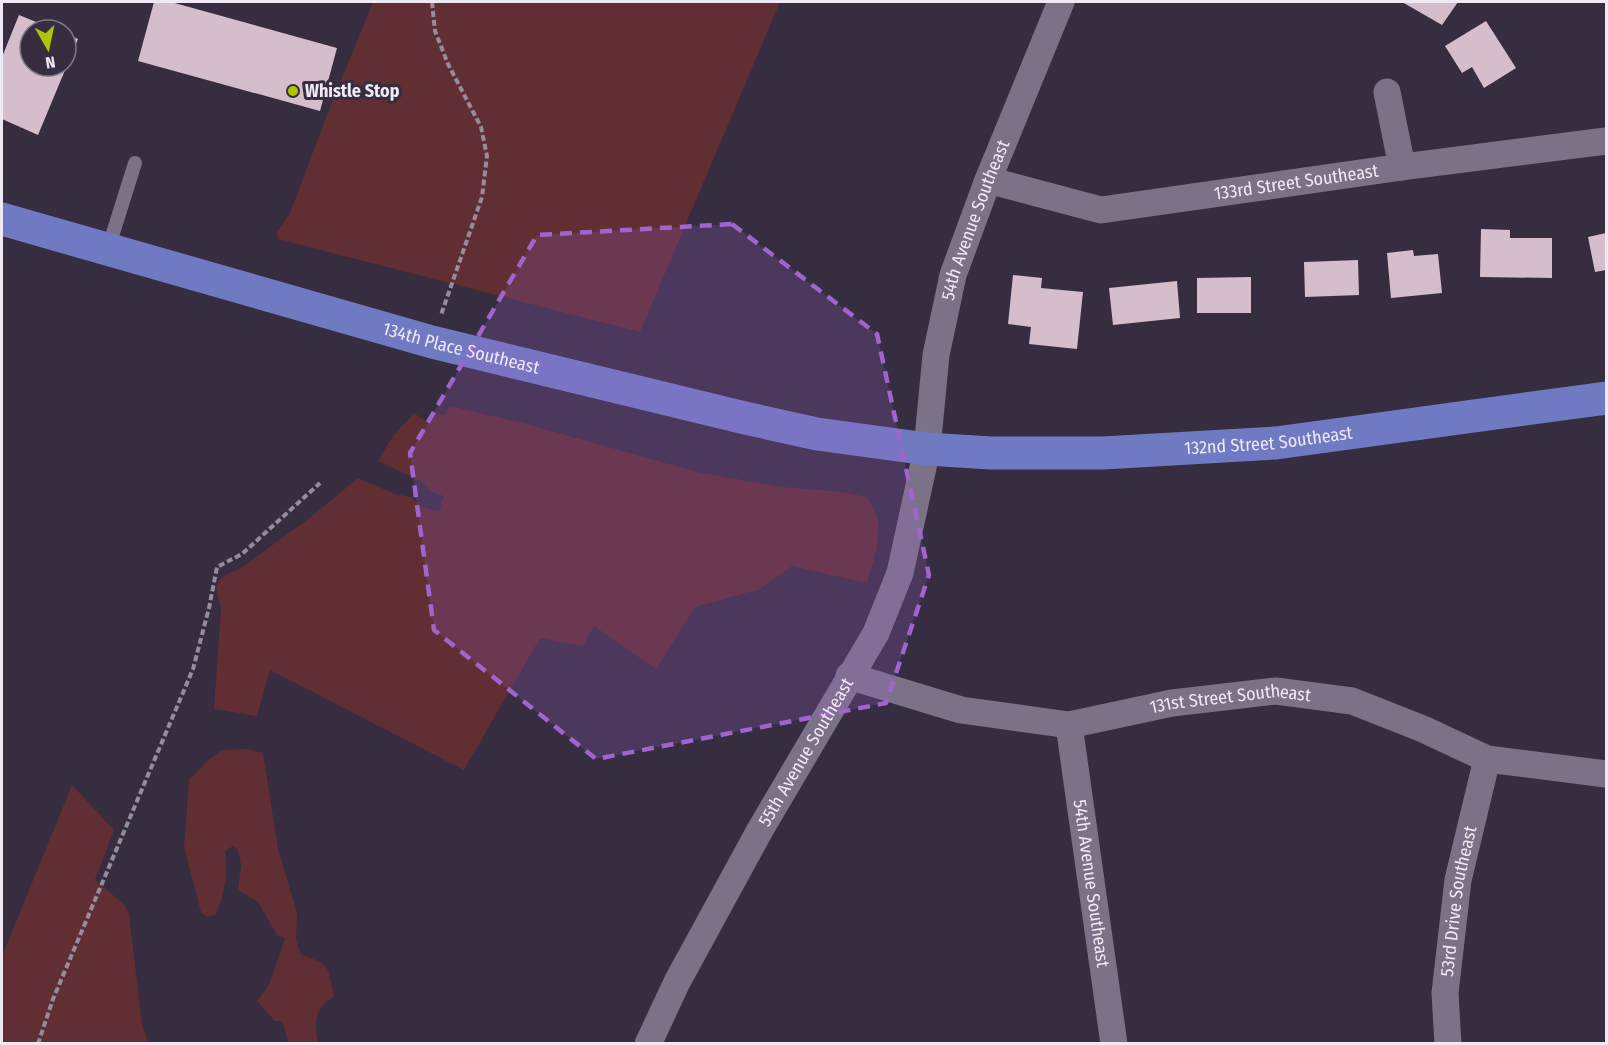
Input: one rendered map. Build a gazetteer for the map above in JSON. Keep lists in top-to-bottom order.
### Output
{
  "streets": {
    "main road": ["134th Place Southeast", "132nd Street Southeast"],
    "street": [
      "133rd Street Southeast",
      "54th Avenue Southeast",
      "131st Street Southeast",
      "55th Avenue Southeast",
      "53rd Drive Southeast"
    ]
  },
  "crossings": [
    ["133rd Street Southeast", "54th Avenue Southeast"],
    ["54th Avenue Southeast", "134th Place Southeast"],
    ["54th Avenue Southeast", "132nd Street Southeast"],
    ["54th Avenue Southeast", "131st Street Southeast"],
    ["54th Avenue Southeast", "55th Avenue Southeast"],
    ["134th Place Southeast", "132nd Street Southeast"],
    ["134th Place Southeast", "55th Avenue Southeast"],
    ["132nd Street Southeast", "55th Avenue Southeast"],
    ["131st Street Southeast", "55th Avenue Southeast"],
    ["131st Street Southeast", "53rd Drive Southeast"]
  ],
  "places": ["Whistle Stop"],
  "north": "bottom"
}
